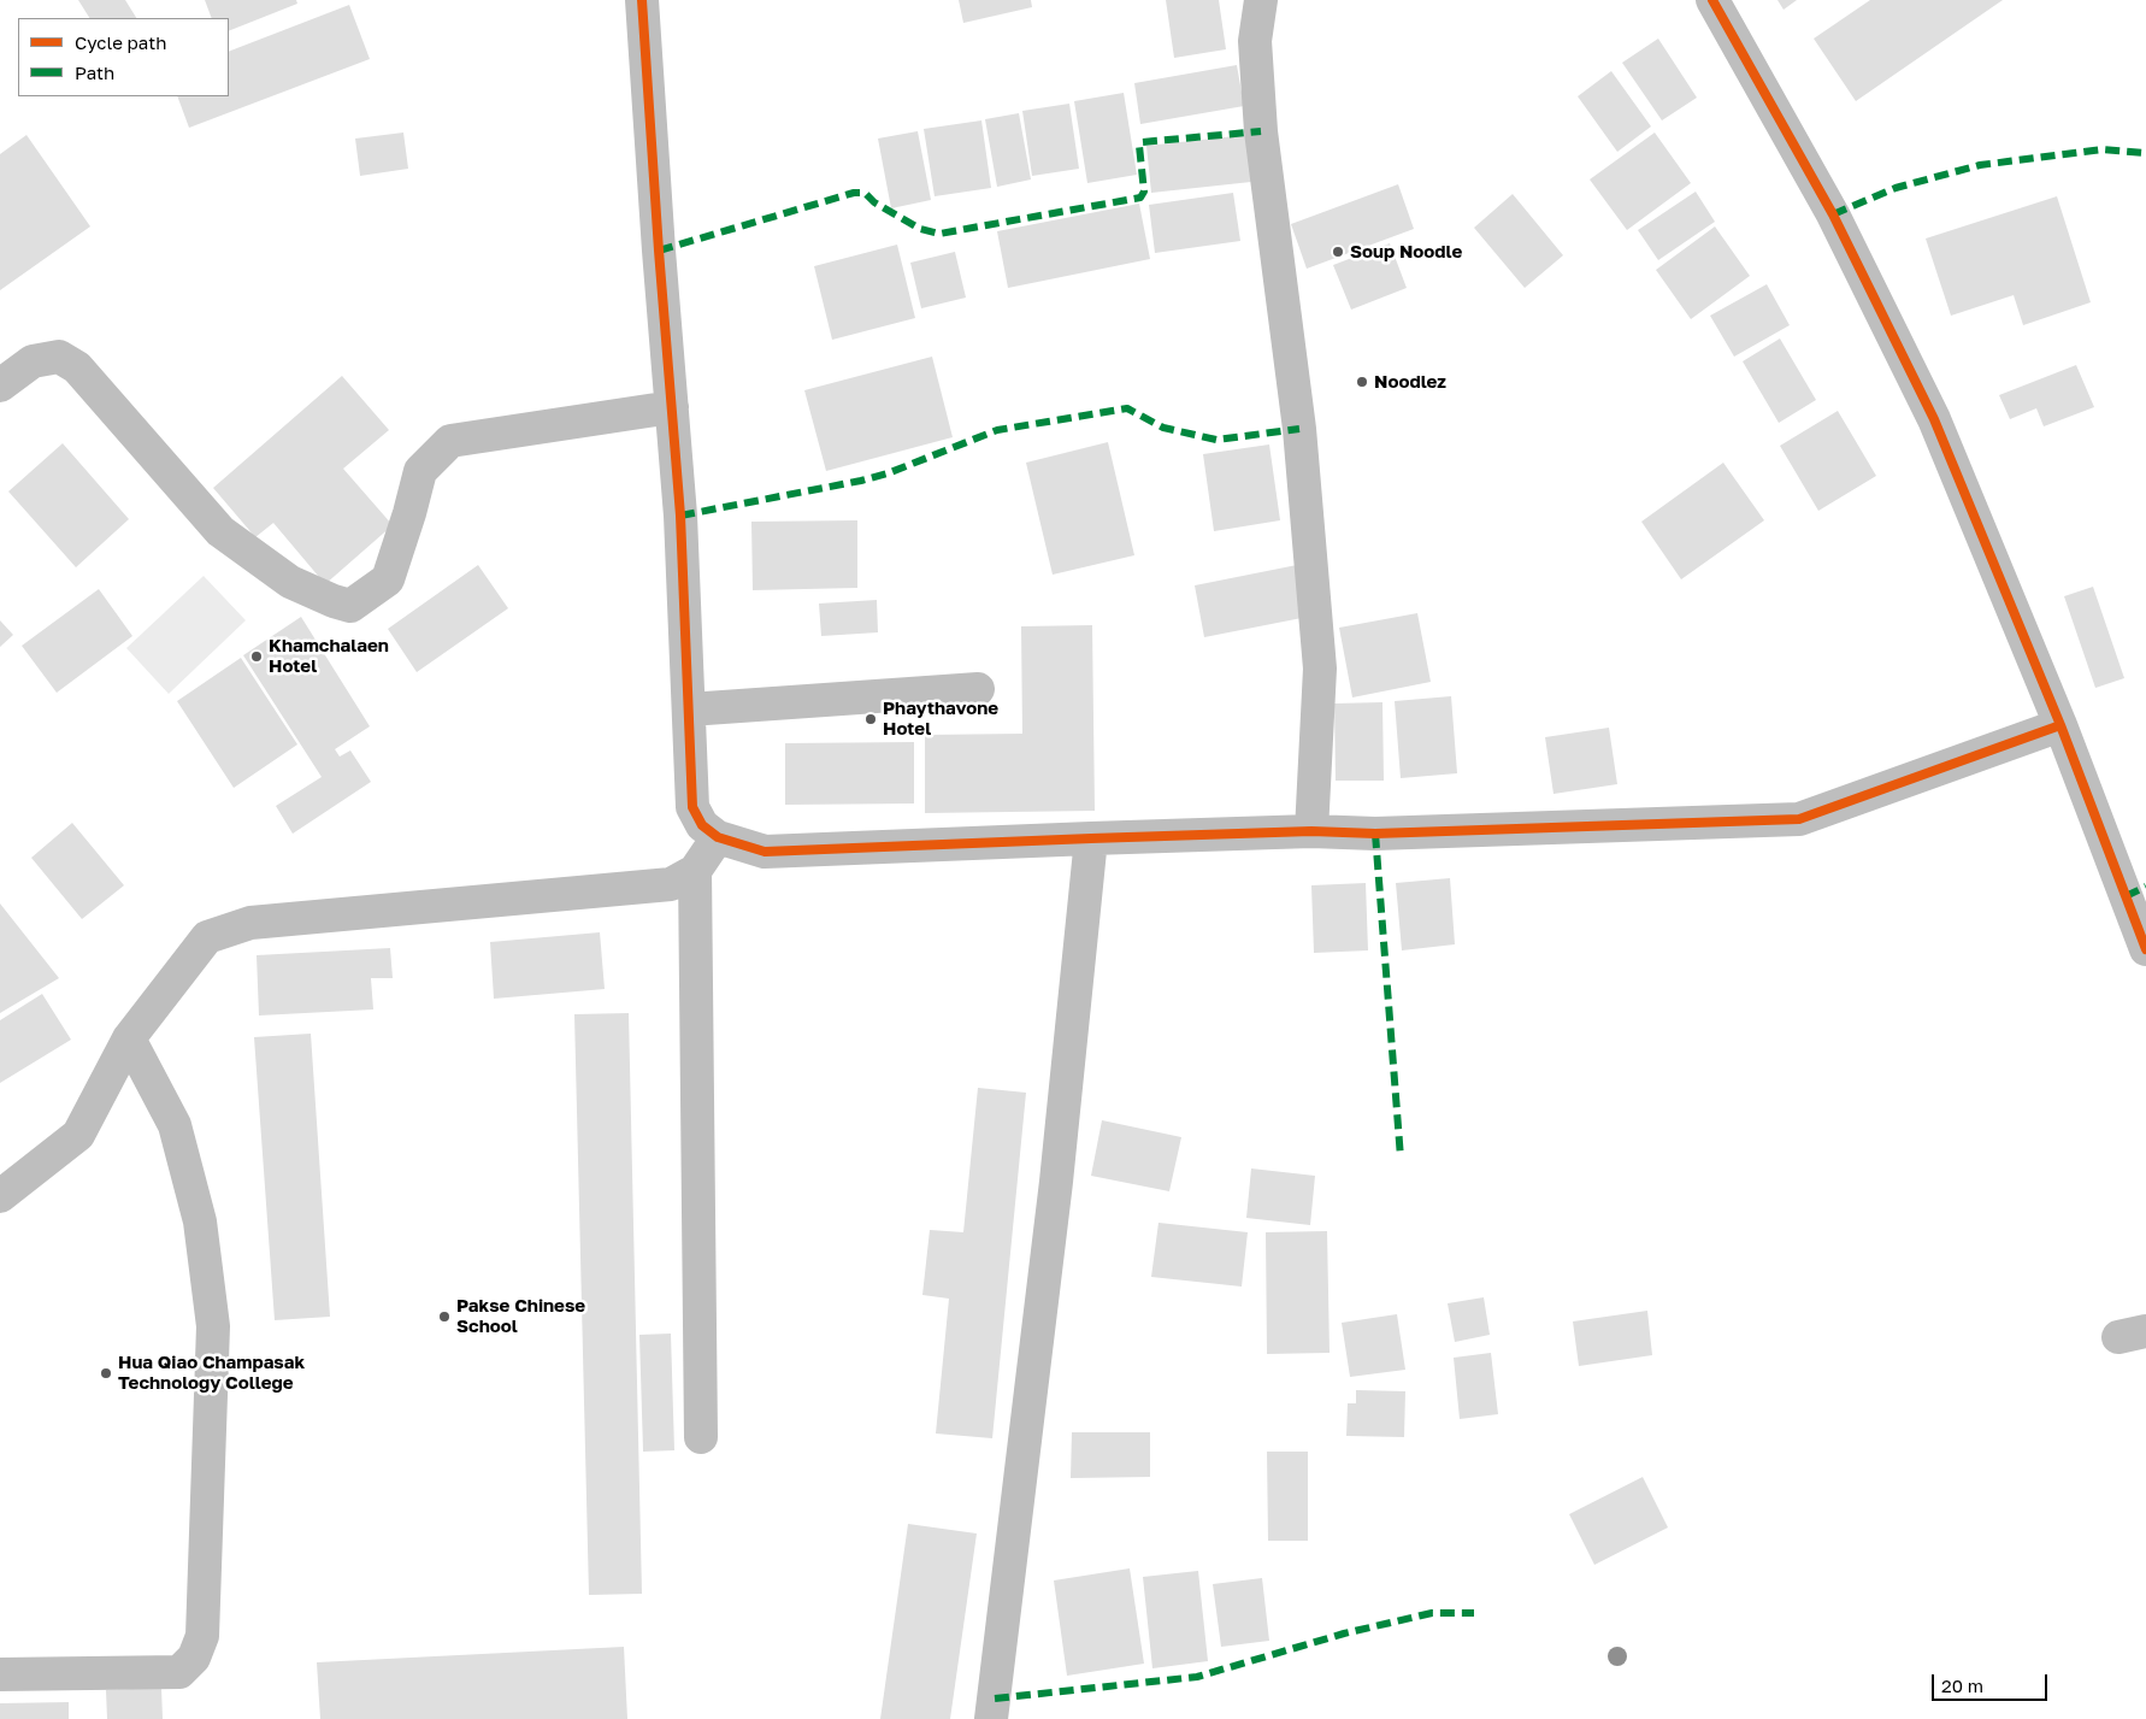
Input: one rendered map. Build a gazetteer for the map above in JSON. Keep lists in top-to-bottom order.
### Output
{
  "places": [
    "Soup Noodle",
    "Noodlez",
    "Khamchalaen Hotel",
    "Phaythavone Hotel",
    "Pakse Chinese School",
    "Hua Qiao Champasak Technology College"
  ],
  "legend": ["Cycle path", "Path"],
  "scale_bar": "20 m"
}
